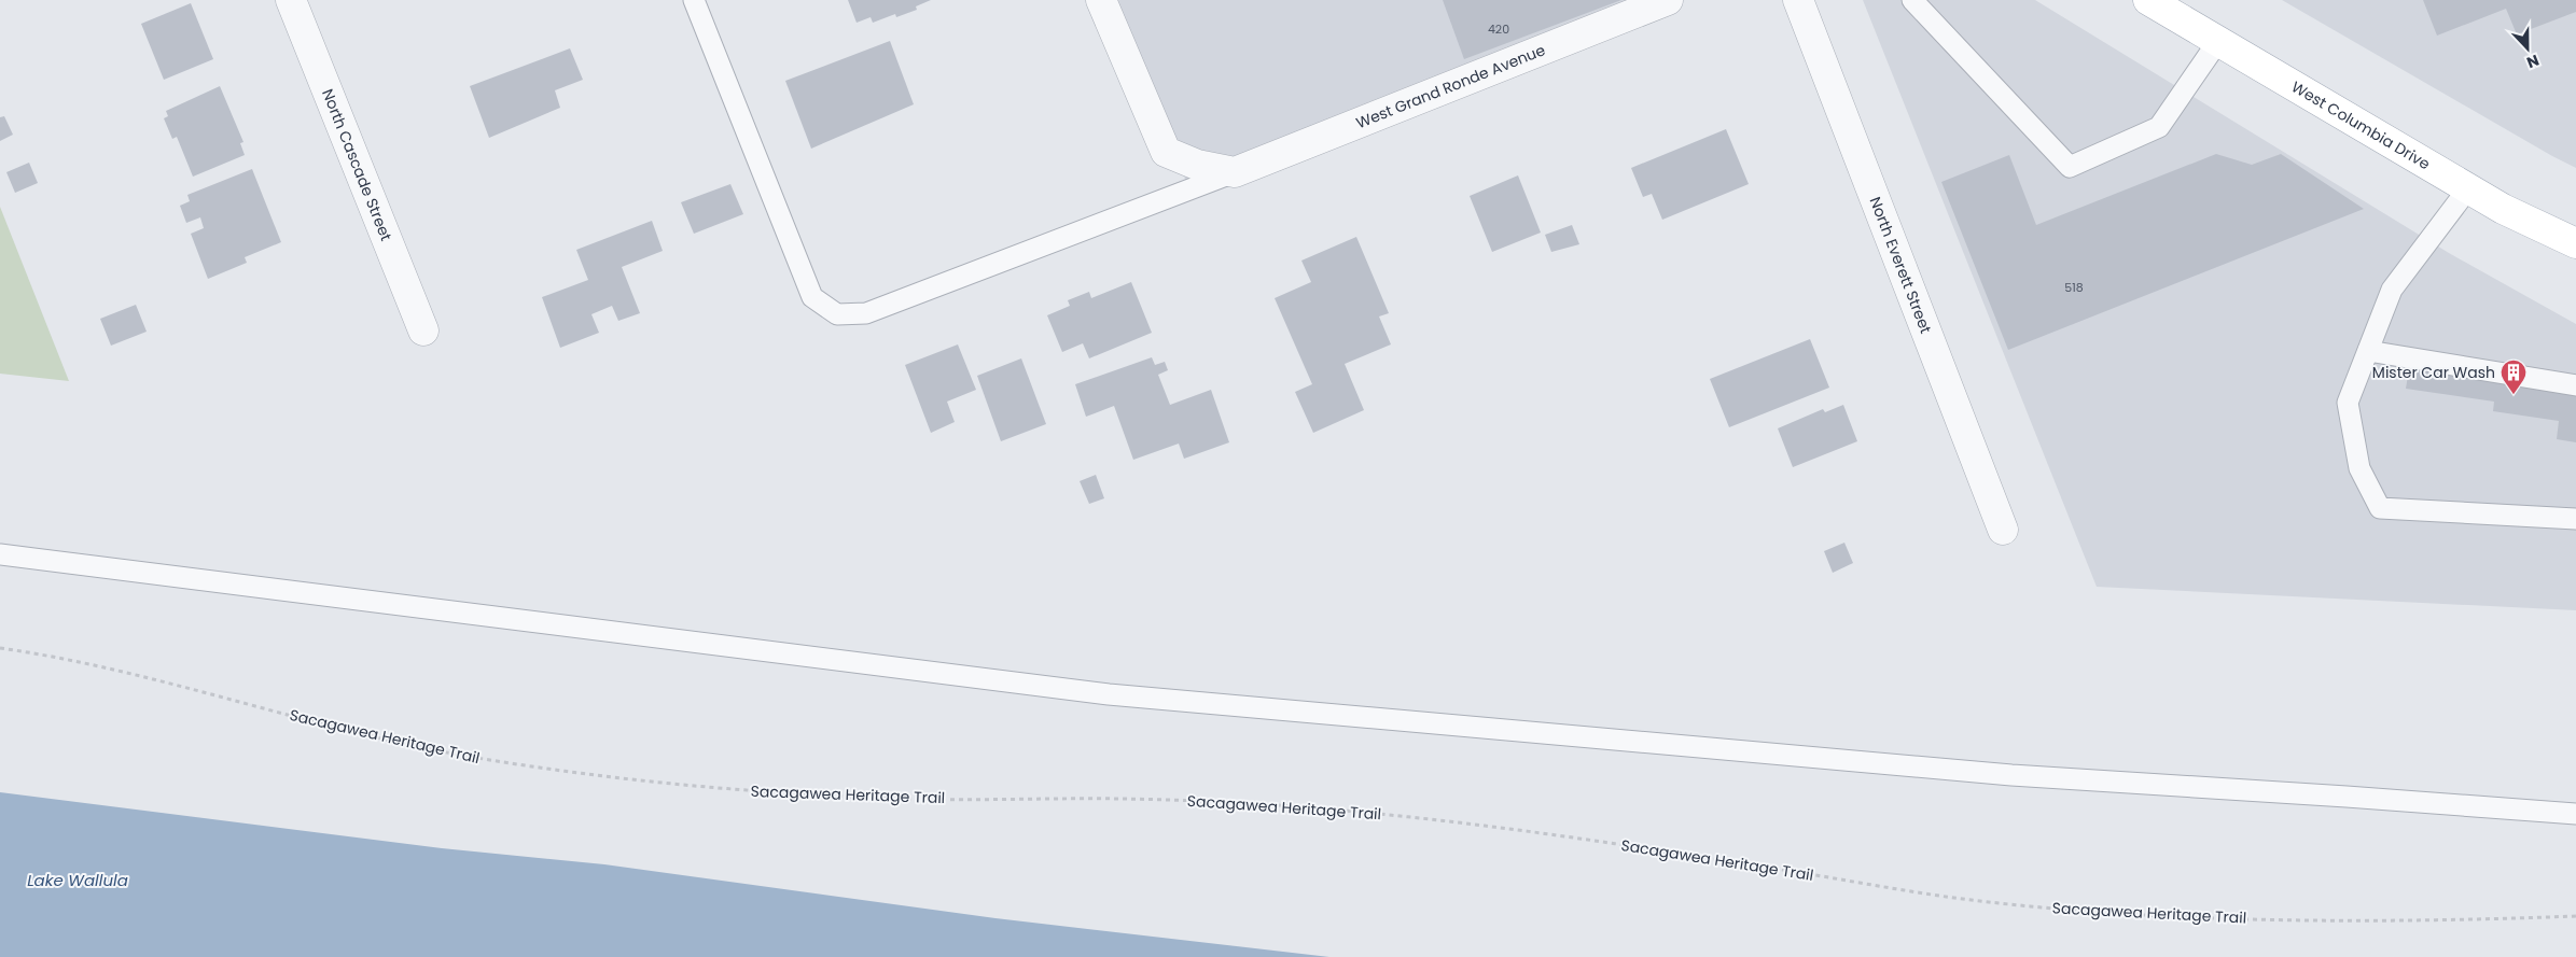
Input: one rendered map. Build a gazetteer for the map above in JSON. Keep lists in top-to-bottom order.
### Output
{
  "streets": {
    "main road": ["West Columbia Drive"],
    "street": ["West Grand Ronde Avenue", "North Cascade Street", "North Everett Street"],
    "path": ["Sacagawea Heritage Trail"]
  },
  "water": ["Lake Wallula"],
  "places": {
    "building": ["Mister Car Wash"]
  },
  "house_numbers": ["420", "518"],
  "north": "bottom"
}
